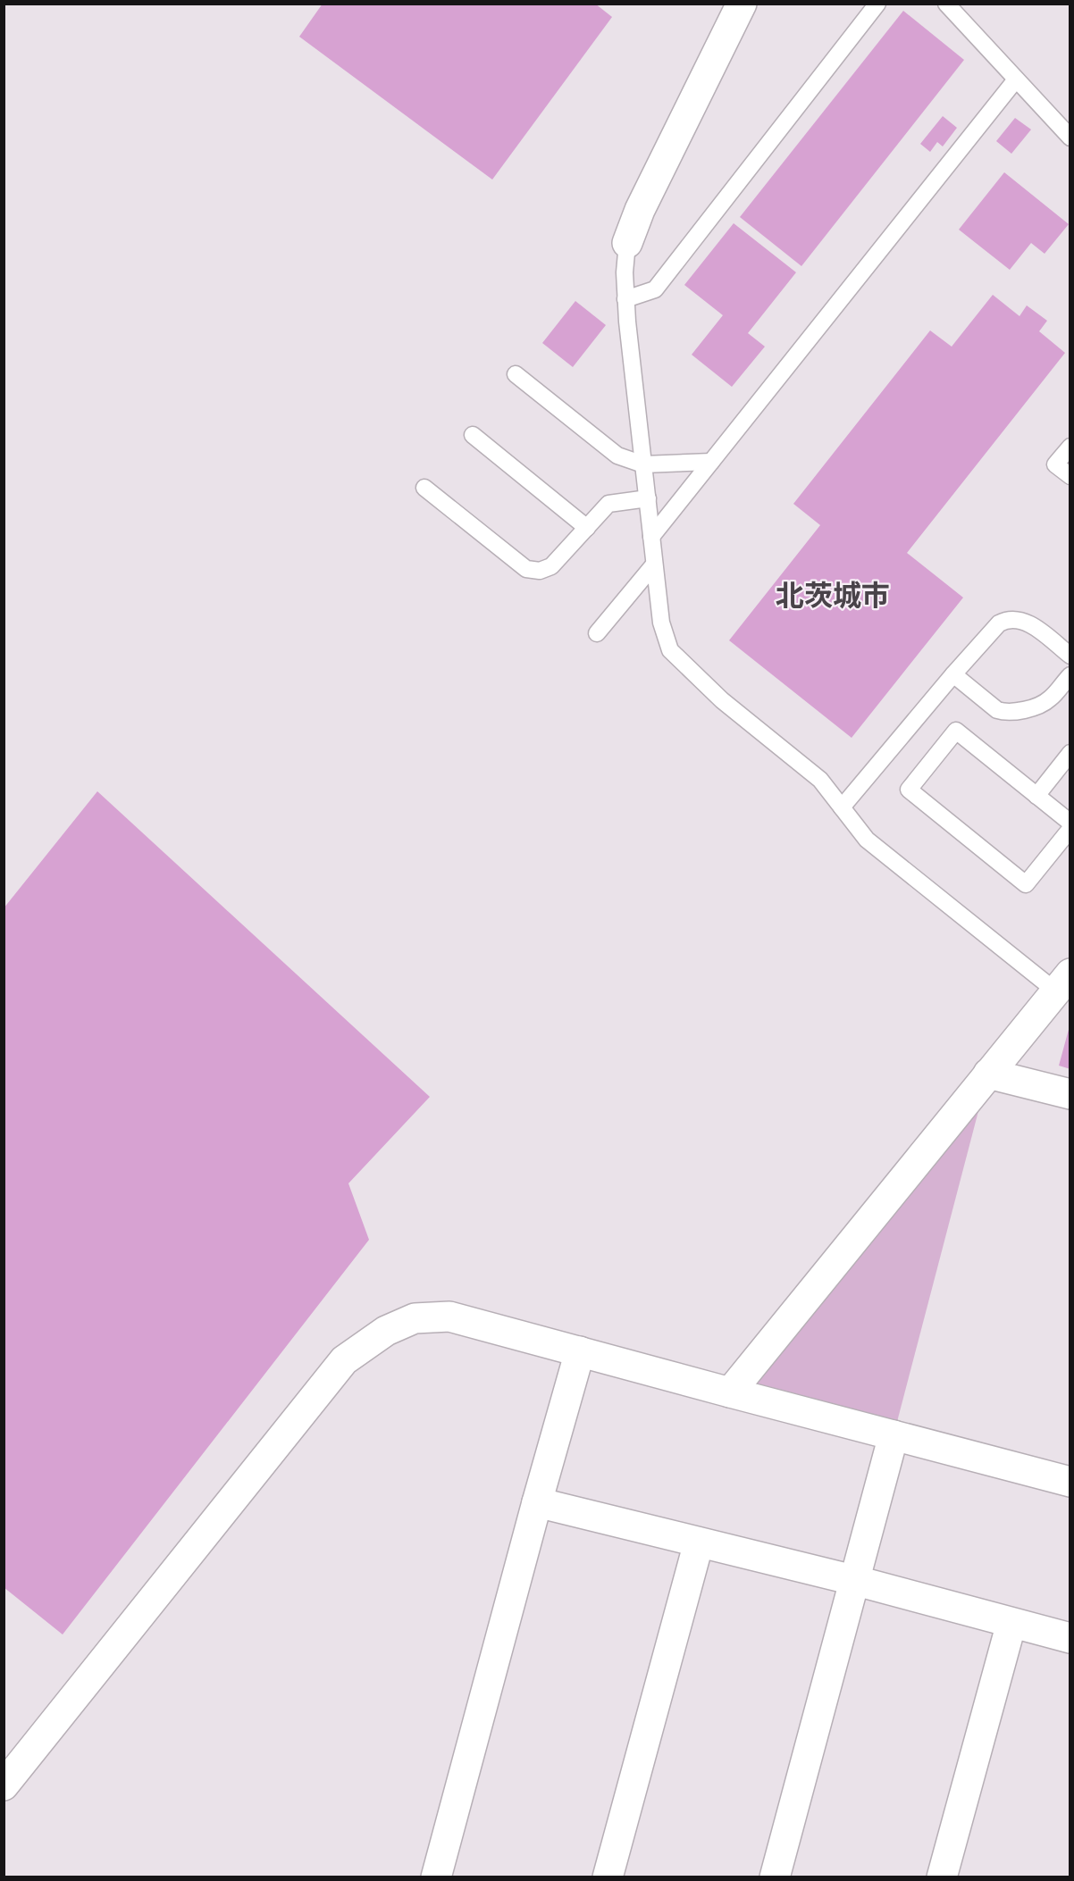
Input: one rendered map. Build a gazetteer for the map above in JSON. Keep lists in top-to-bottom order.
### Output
{
  "districts": ["北茨城市"]
}
